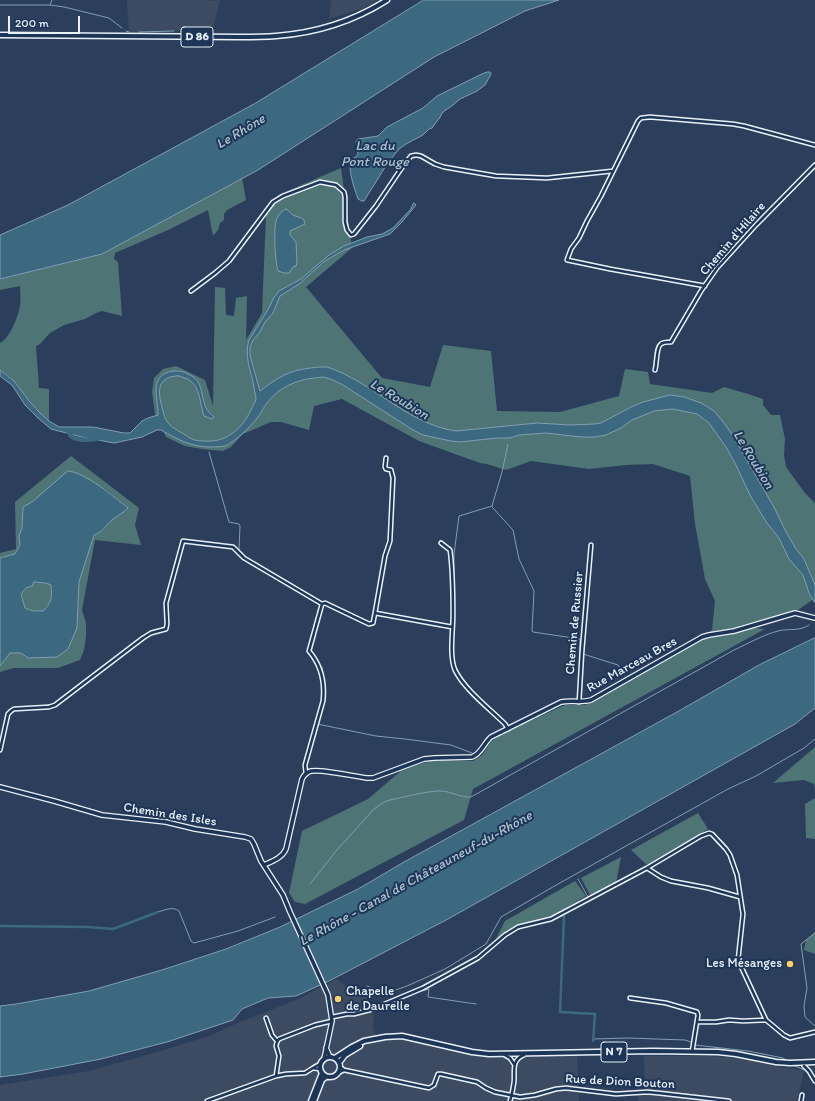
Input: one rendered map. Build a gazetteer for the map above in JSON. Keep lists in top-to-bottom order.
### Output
{
  "streets": {
    "main road": ["D 86", "N 7"],
    "street": [
      "Chemin d'Hilaire",
      "Chemin de Russier",
      "Rue Marceau Bres",
      "Chemin des Isles",
      "Rue de Dion Bouton"
    ]
  },
  "crossings": [
    ["Chemin de Russier", "Rue Marceau Bres"]
  ],
  "water": [
    "Le Rhône",
    "Lac du Pont Rouge",
    "Le Roubion",
    "Le Rhône - Canal de Châteauneuf-du-Rhône"
  ],
  "places": ["Les Mésanges", "Chapelle de Daurelle"],
  "scale_bar": "200 m"
}
